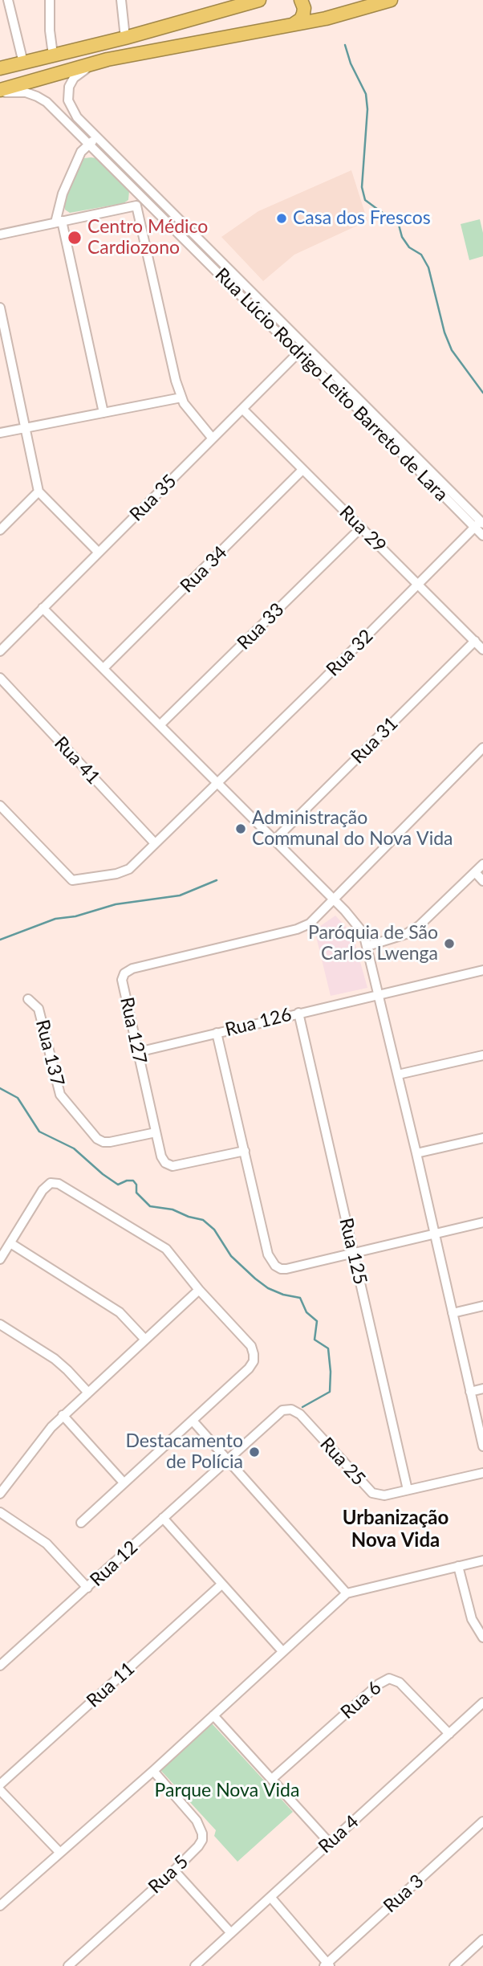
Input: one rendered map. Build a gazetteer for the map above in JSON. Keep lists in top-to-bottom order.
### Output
{
  "streets": {
    "street": [
      "Rua Lúcio Rodrigo Leito Barreto de Lara",
      "Rua 35",
      "Rua 29",
      "Rua 34",
      "Rua 33",
      "Rua 32",
      "Rua 31",
      "Rua 41",
      "Rua 126",
      "Rua 127",
      "Rua 137",
      "Rua 125",
      "Rua 25",
      "Rua 12",
      "Rua 11",
      "Rua 6",
      "Rua 4",
      "Rua 5",
      "Rua 3"
    ]
  },
  "crossings": [
    ["Rua Lúcio Rodrigo Leito Barreto de Lara", "Rua 35"],
    ["Rua Lúcio Rodrigo Leito Barreto de Lara", "Rua 32"],
    ["Rua 35", "Rua 29"],
    ["Rua 29", "Rua 34"],
    ["Rua 29", "Rua 33"],
    ["Rua 29", "Rua 32"],
    ["Rua 29", "Rua 31"],
    ["Rua 32", "Rua 41"],
    ["Rua 126", "Rua 127"],
    ["Rua 126", "Rua 125"],
    ["Rua 127", "Rua 137"],
    ["Rua 125", "Rua 25"],
    ["Rua 25", "Rua 12"],
    ["Rua 6", "Rua 4"]
  ],
  "districts": ["Urbanização Nova Vida"],
  "parks": ["Parque Nova Vida"],
  "places": [
    "Casa dos Frescos",
    "Centro Médico Cardiozono",
    "Administração Communal do Nova Vida",
    "Paróquia de São Carlos Lwenga",
    "Destacamento de Polícia"
  ]
}
